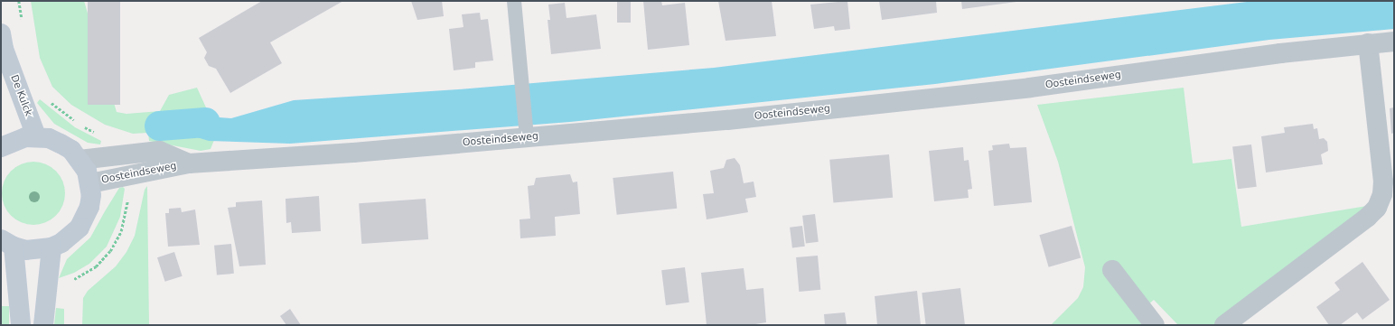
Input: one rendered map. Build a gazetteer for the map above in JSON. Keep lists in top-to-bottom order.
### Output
{
  "streets": {
    "main road": ["De Kulck"],
    "street": ["Oosteindseweg"]
  }
}
